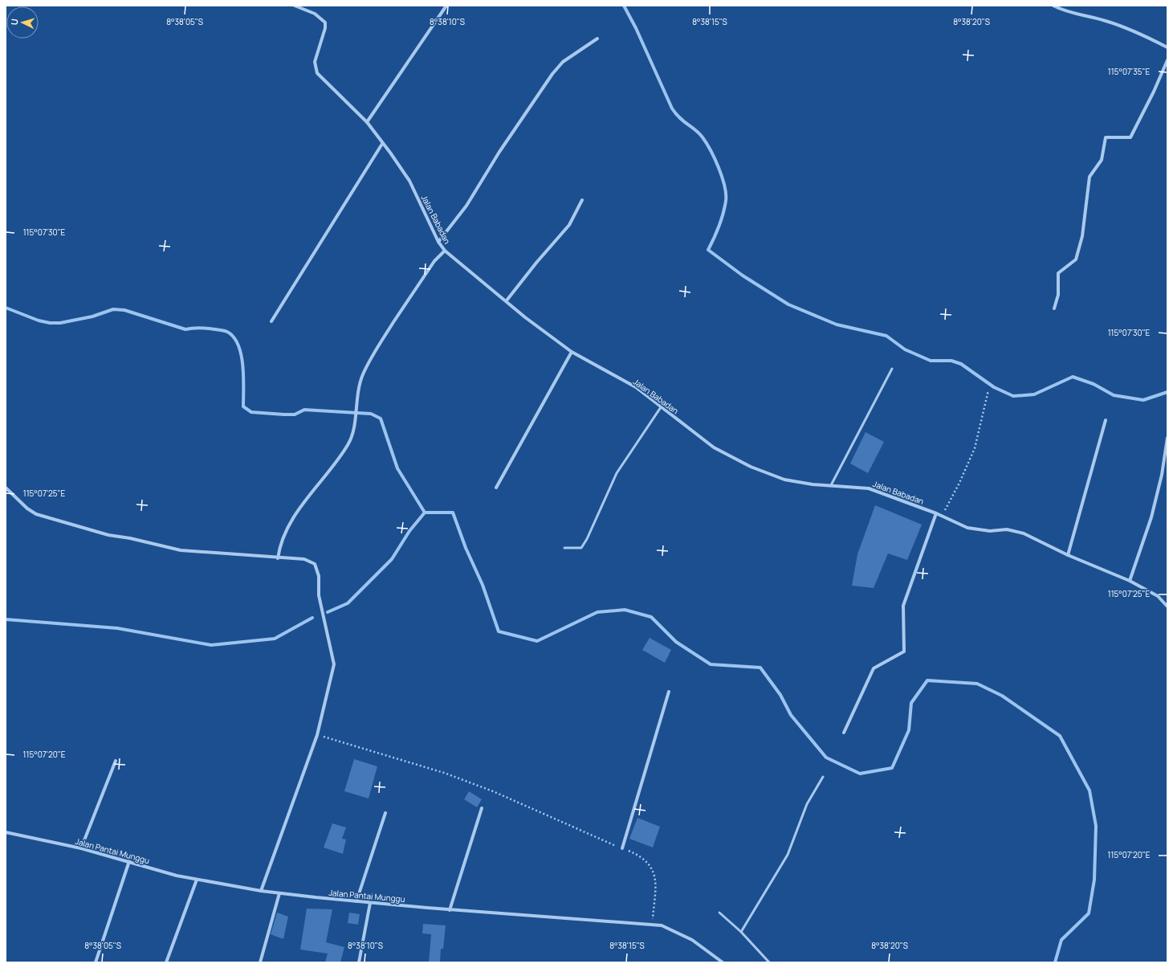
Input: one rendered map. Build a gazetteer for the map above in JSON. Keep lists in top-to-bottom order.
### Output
{
  "streets": {
    "street": ["Jalan Babadan", "Jalan Pantai Munggu"]
  },
  "north": "left",
  "coordinates": [
    "8°38'05\"S",
    "8°38'10\"S",
    "8°38'15\"S",
    "8°38'20\"S",
    "115°07'35\"E",
    "115°07'30\"E",
    "115°07'25\"E",
    "115°07'20\"E"
  ]
}
